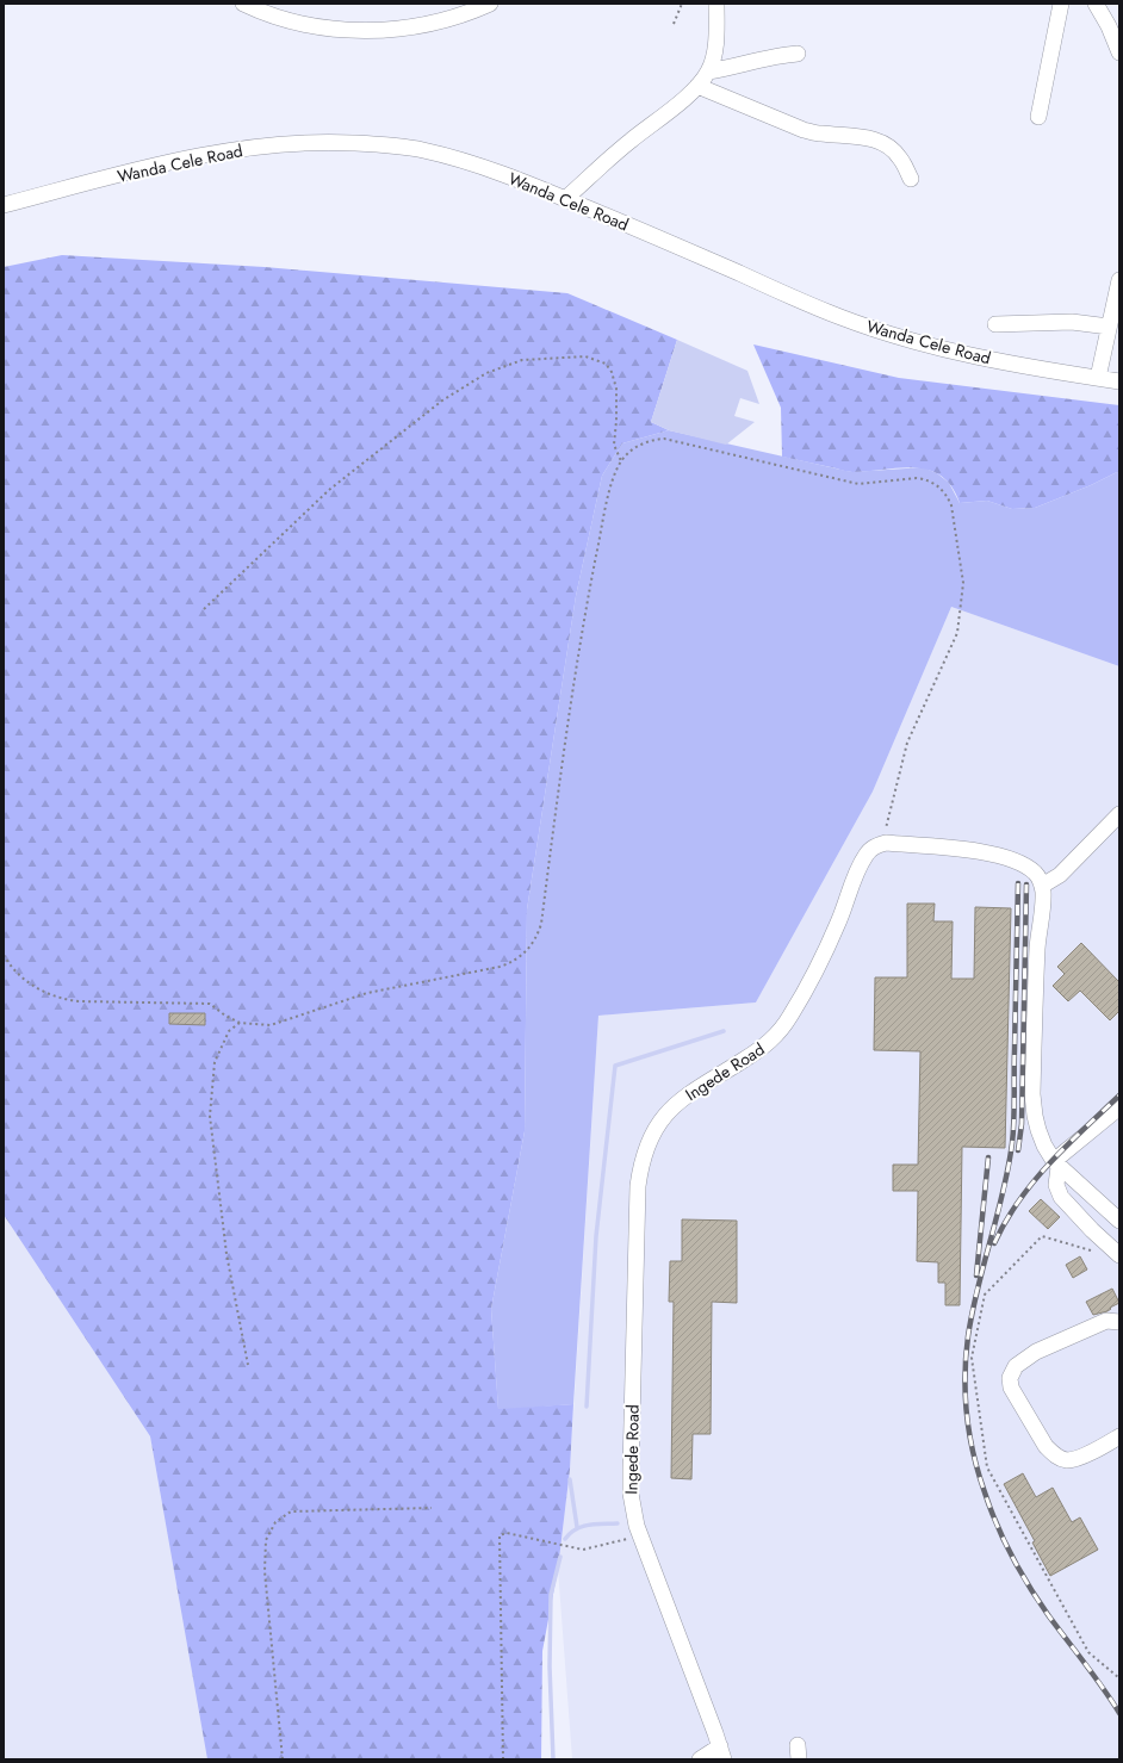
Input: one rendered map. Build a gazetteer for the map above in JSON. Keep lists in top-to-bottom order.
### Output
{
  "streets": {
    "street": ["Wanda Cele Road", "Ingede Road"]
  }
}
